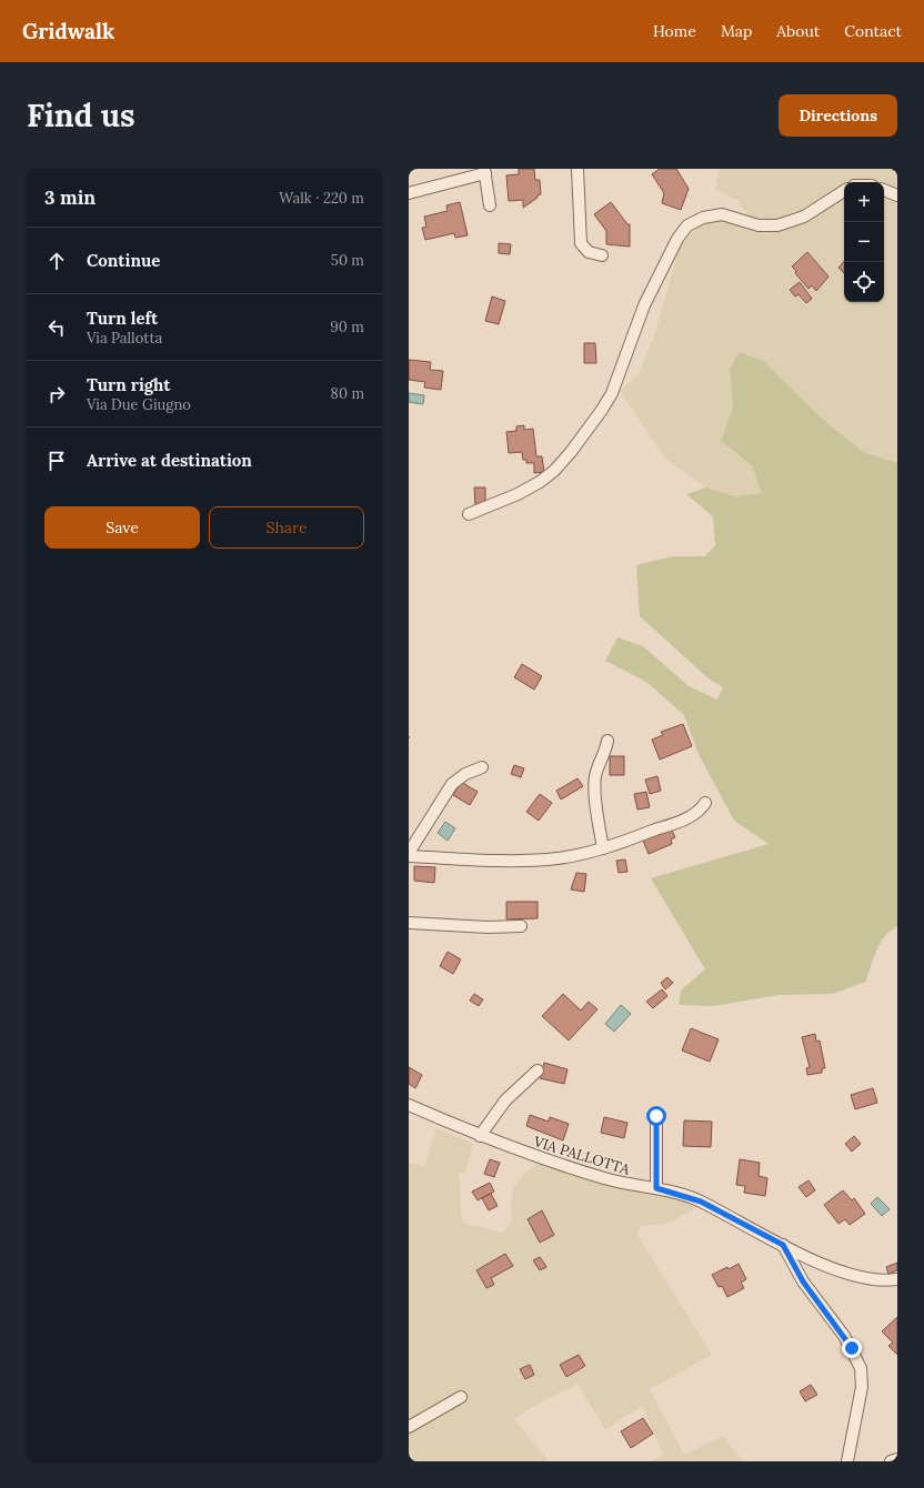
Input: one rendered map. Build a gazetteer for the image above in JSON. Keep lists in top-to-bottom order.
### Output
{
  "streets": {
    "street": ["VIA PALLOTTA"]
  },
  "page": {
    "header": "Gridwalk",
    "nav": [
      "Home",
      "Map",
      "About",
      "Contact"
    ],
    "buttons": [
      "Directions",
      ["Save", "Share"]
    ],
    "title": "Find us",
    "heading": ["3 min", "Walk · 220 m"],
    "map_buttons": ["+", "−"],
    "list": [
      ["Continue", "50 m"],
      ["Turn left", "Via Pallotta", "90 m"],
      ["Turn right", "Via Due Giugno", "80 m"],
      "Arrive at destination"
    ]
  }
}
